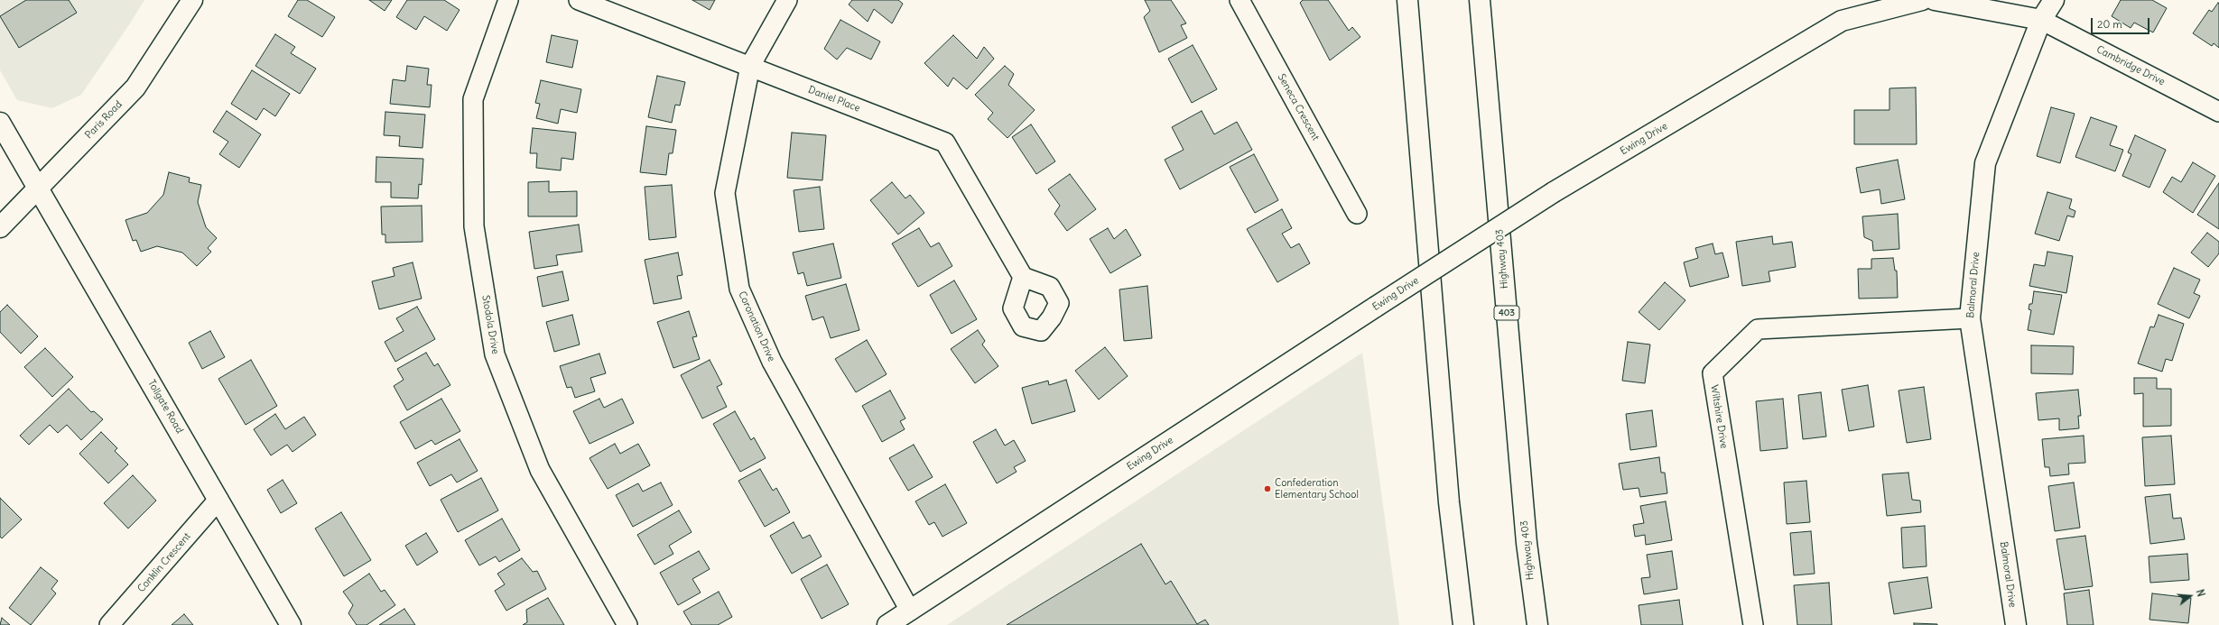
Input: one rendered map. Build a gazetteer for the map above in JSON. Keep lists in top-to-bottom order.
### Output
{
  "streets": {
    "main road": [
      "Paris Road",
      "Ewing Drive",
      "Highway 403",
      "Balmoral Drive",
      "403",
      "Tollgate Road"
    ],
    "street": [
      "Cambridge Drive",
      "Daniel Place",
      "Seneca Crescent",
      "Stodola Drive",
      "Coronation Drive",
      "Wiltshire Drive",
      "Conklin Crescent"
    ]
  },
  "crossings": [
    ["Cambridge Drive", "Balmoral Drive"],
    ["Daniel Place", "Coronation Drive"],
    ["Paris Road", "Tollgate Road"],
    ["Ewing Drive", "Coronation Drive"],
    ["Balmoral Drive", "Wiltshire Drive"],
    ["Tollgate Road", "Conklin Crescent"]
  ],
  "places": ["Confederation Elementary School"],
  "scale_bar": "20 m",
  "north": "right"
}
